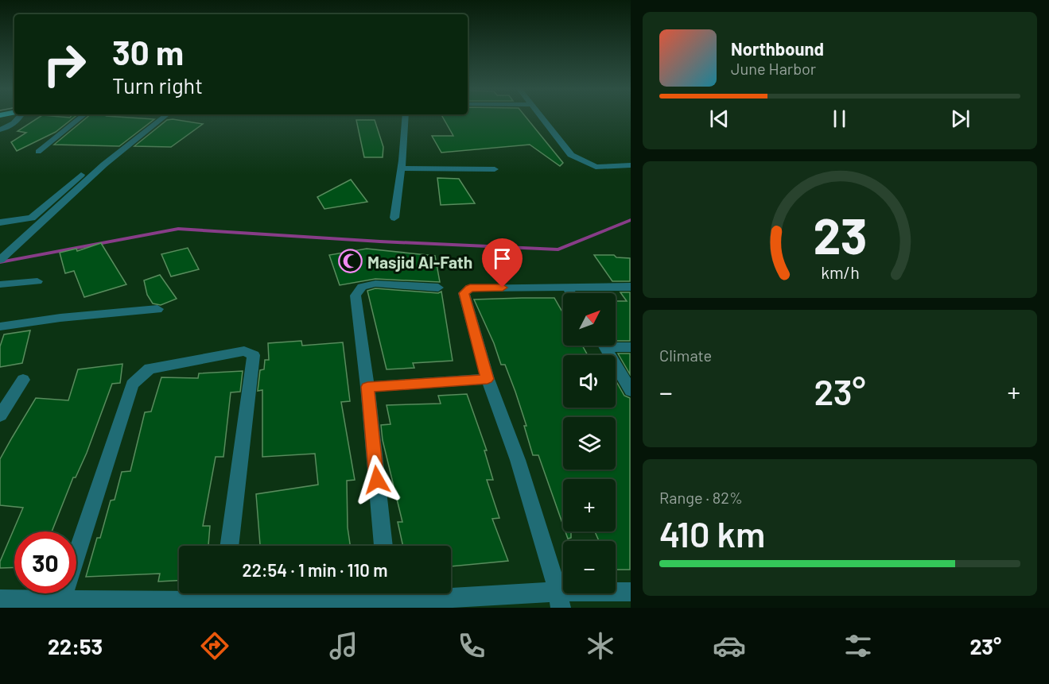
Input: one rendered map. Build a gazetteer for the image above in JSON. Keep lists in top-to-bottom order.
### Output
{
  "places": {
    "mosque": ["Masjid Al-Fath"]
  },
  "north": "top right",
  "page": {
    "turn": ["30 m", "Turn right"],
    "song": ["Northbound", "June Harbor"],
    "map_buttons": ["+", "−"],
    "tile": [
      "Climate",
      ["Range · 82%", "410 km"]
    ],
    "heat": ["−", "23°", "+"],
    "limit": "30",
    "trip": "22:54 · 1 min · 110 m",
    "tabs": ["22:53", "23°"],
    "gauge": ["23", "km/h"]
  }
}
